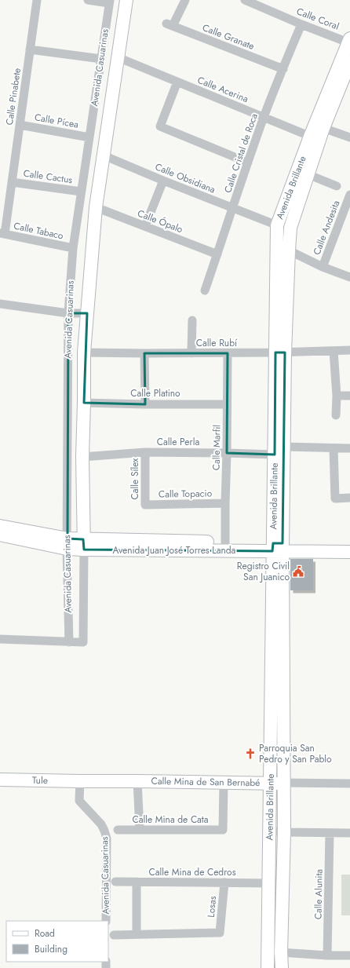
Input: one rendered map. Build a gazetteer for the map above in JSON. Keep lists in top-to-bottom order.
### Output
{
  "streets": {
    "main road": [
      "Avenida Casuarinas",
      "Avenida Brillante",
      "Avenida Juan José Torres Landa",
      "Tule",
      "Calle Mina de San Bernabé"
    ],
    "street": [
      "Calle Coral",
      "Calle Granate",
      "Calle Acerina",
      "Calle Pinabete",
      "Calle Pícea",
      "Calle Cristal de Roca",
      "Calle Cactus",
      "Calle Obsidiana",
      "Calle Ópalo",
      "Calle Andesita",
      "Calle Tabaco",
      "Calle Rubí",
      "Calle Platino",
      "Calle Perla",
      "Calle Marfil",
      "Calle Sílex",
      "Calle Topacio",
      "Calle Mina de Cata",
      "Calle Mina de Cedros",
      "Calle Alunita",
      "Losas"
    ]
  },
  "crossings": [
    ["Calle Coral", "Calle Cristal de Roca"],
    ["Calle Coral", "Avenida Brillante"],
    ["Calle Granate", "Calle Cristal de Roca"],
    ["Avenida Casuarinas", "Calle Acerina"],
    ["Avenida Casuarinas", "Calle Pícea"],
    ["Avenida Casuarinas", "Calle Cactus"],
    ["Avenida Casuarinas", "Calle Obsidiana"],
    ["Avenida Casuarinas", "Calle Ópalo"],
    ["Avenida Casuarinas", "Calle Tabaco"],
    ["Avenida Casuarinas", "Calle Rubí"],
    ["Avenida Casuarinas", "Calle Platino"],
    ["Avenida Casuarinas", "Calle Perla"],
    ["Avenida Casuarinas", "Avenida Juan José Torres Landa"],
    ["Avenida Casuarinas", "Tule"],
    ["Avenida Casuarinas", "Calle Mina de San Bernabé"],
    ["Calle Acerina", "Calle Cristal de Roca"],
    ["Calle Acerina", "Avenida Brillante"],
    ["Calle Pinabete", "Calle Pícea"],
    ["Calle Pinabete", "Calle Cactus"],
    ["Calle Pinabete", "Calle Tabaco"],
    ["Calle Cristal de Roca", "Calle Obsidiana"],
    ["Calle Cristal de Roca", "Calle Ópalo"],
    ["Calle Obsidiana", "Avenida Brillante"],
    ["Avenida Brillante", "Calle Rubí"],
    ["Avenida Brillante", "Calle Perla"],
    ["Avenida Brillante", "Avenida Juan José Torres Landa"],
    ["Avenida Brillante", "Calle Mina de San Bernabé"],
    ["Avenida Brillante", "Calle Mina de Cedros"],
    ["Calle Rubí", "Calle Marfil"],
    ["Calle Platino", "Calle Marfil"],
    ["Calle Perla", "Calle Marfil"],
    ["Calle Perla", "Calle Sílex"],
    ["Calle Marfil", "Calle Topacio"],
    ["Calle Marfil", "Avenida Juan José Torres Landa"],
    ["Calle Sílex", "Calle Topacio"],
    ["Tule", "Calle Mina de San Bernabé"],
    ["Calle Mina de San Bernabé", "Calle Mina de Cata"],
    ["Calle Mina de Cedros", "Losas"]
  ],
  "places": {
    "public building": ["Registro Civil San Juanico"],
    "church": ["Parroquia San Pedro y San Pablo"]
  },
  "legend": ["Road", "Building"]
}
